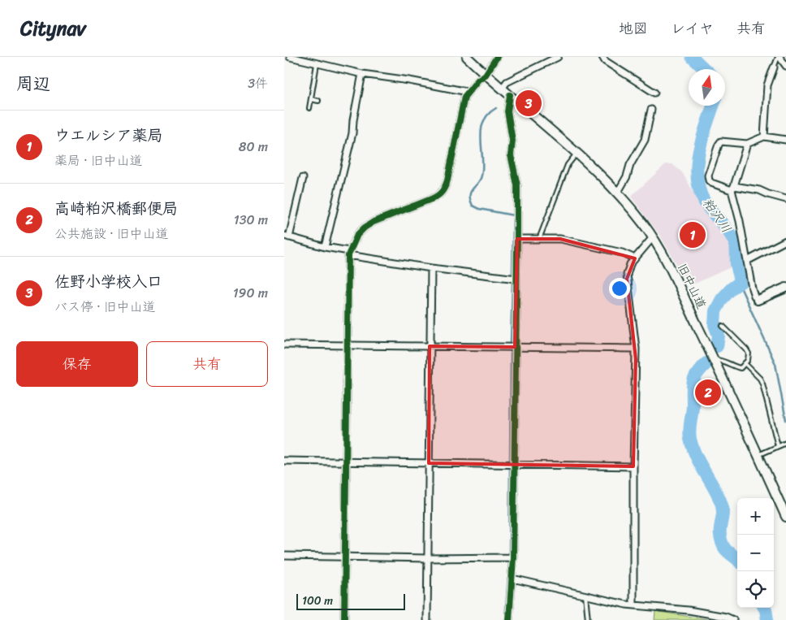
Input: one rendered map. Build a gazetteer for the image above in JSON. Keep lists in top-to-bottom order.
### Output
{
  "streets": {
    "main road": ["旧中山道"]
  },
  "water": ["粕沢川"],
  "scale_bar": "100 m",
  "north": "top",
  "page": {
    "header": "Citynav",
    "nav": ["地図", "レイヤ", "共有"],
    "heading": ["周辺", "3件"],
    "pins": ["3", "1", "2"],
    "list": [
      {
        "mark": "1",
        "name": "ウエルシア薬局",
        "note": "薬局 · 旧中山道",
        "value": "80 m"
      },
      {
        "mark": "2",
        "name": "高崎粕沢橋郵便局",
        "note": "公共施設 · 旧中山道",
        "value": "130 m"
      },
      {
        "mark": "3",
        "name": "佐野小学校入口",
        "note": "バス停 · 旧中山道",
        "value": "190 m"
      }
    ],
    "buttons": ["保存", "共有"],
    "map_buttons": ["+", "−"],
    "scale": "100 m"
  }
}
